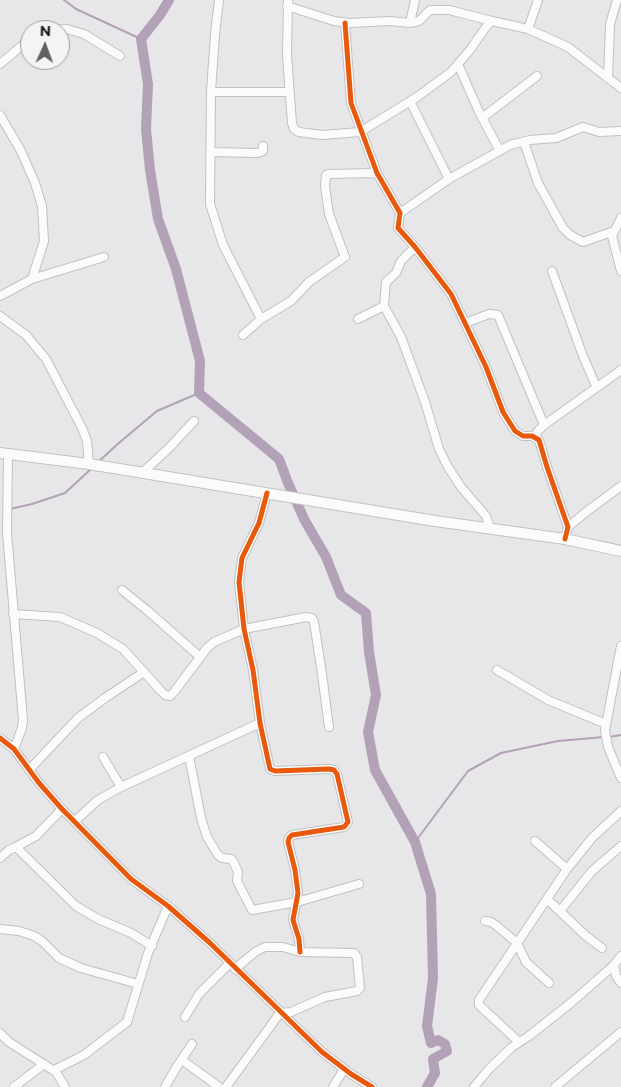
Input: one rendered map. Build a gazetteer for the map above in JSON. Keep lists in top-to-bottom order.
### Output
{
  "north": "top"
}
